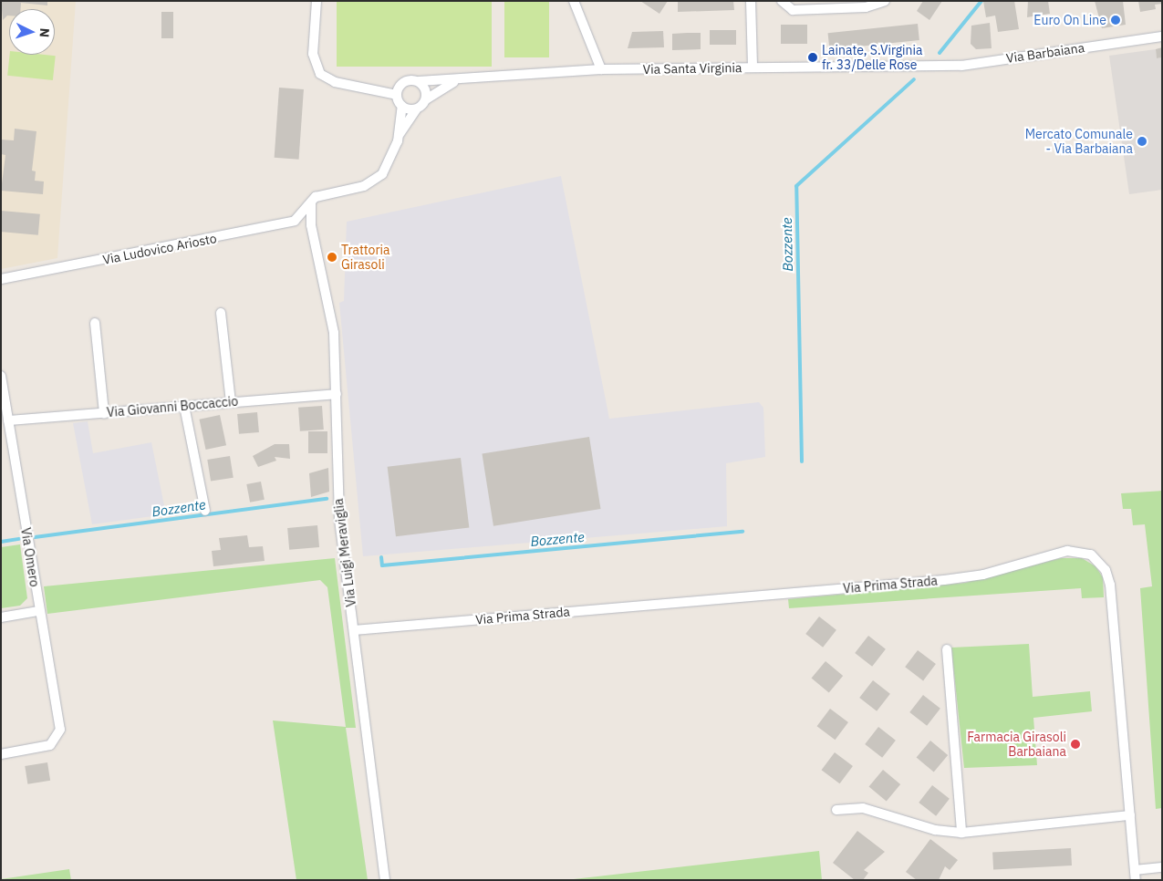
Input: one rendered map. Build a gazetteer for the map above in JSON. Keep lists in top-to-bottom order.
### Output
{
  "streets": {
    "street": [
      "Via Barbaiana",
      "Via Santa Virginia",
      "Via Ludovico Ariosto",
      "Via Giovanni Boccaccio",
      "Via Luigi Meraviglia",
      "Via Omero",
      "Via Prima Strada"
    ]
  },
  "crossings": [
    ["Via Barbaiana", "Via Santa Virginia"],
    ["Via Giovanni Boccaccio", "Via Luigi Meraviglia"],
    ["Via Giovanni Boccaccio", "Via Omero"],
    ["Via Luigi Meraviglia", "Via Prima Strada"]
  ],
  "water": ["Bozzente"],
  "places": [
    "Euro On Line",
    "Lainate, S.Virginia fr. 33/Delle Rose",
    "Mercato Comunale - Via Barbaiana",
    "Trattoria Girasoli",
    "Farmacia Girasoli Barbaiana"
  ],
  "north": "right"
}
